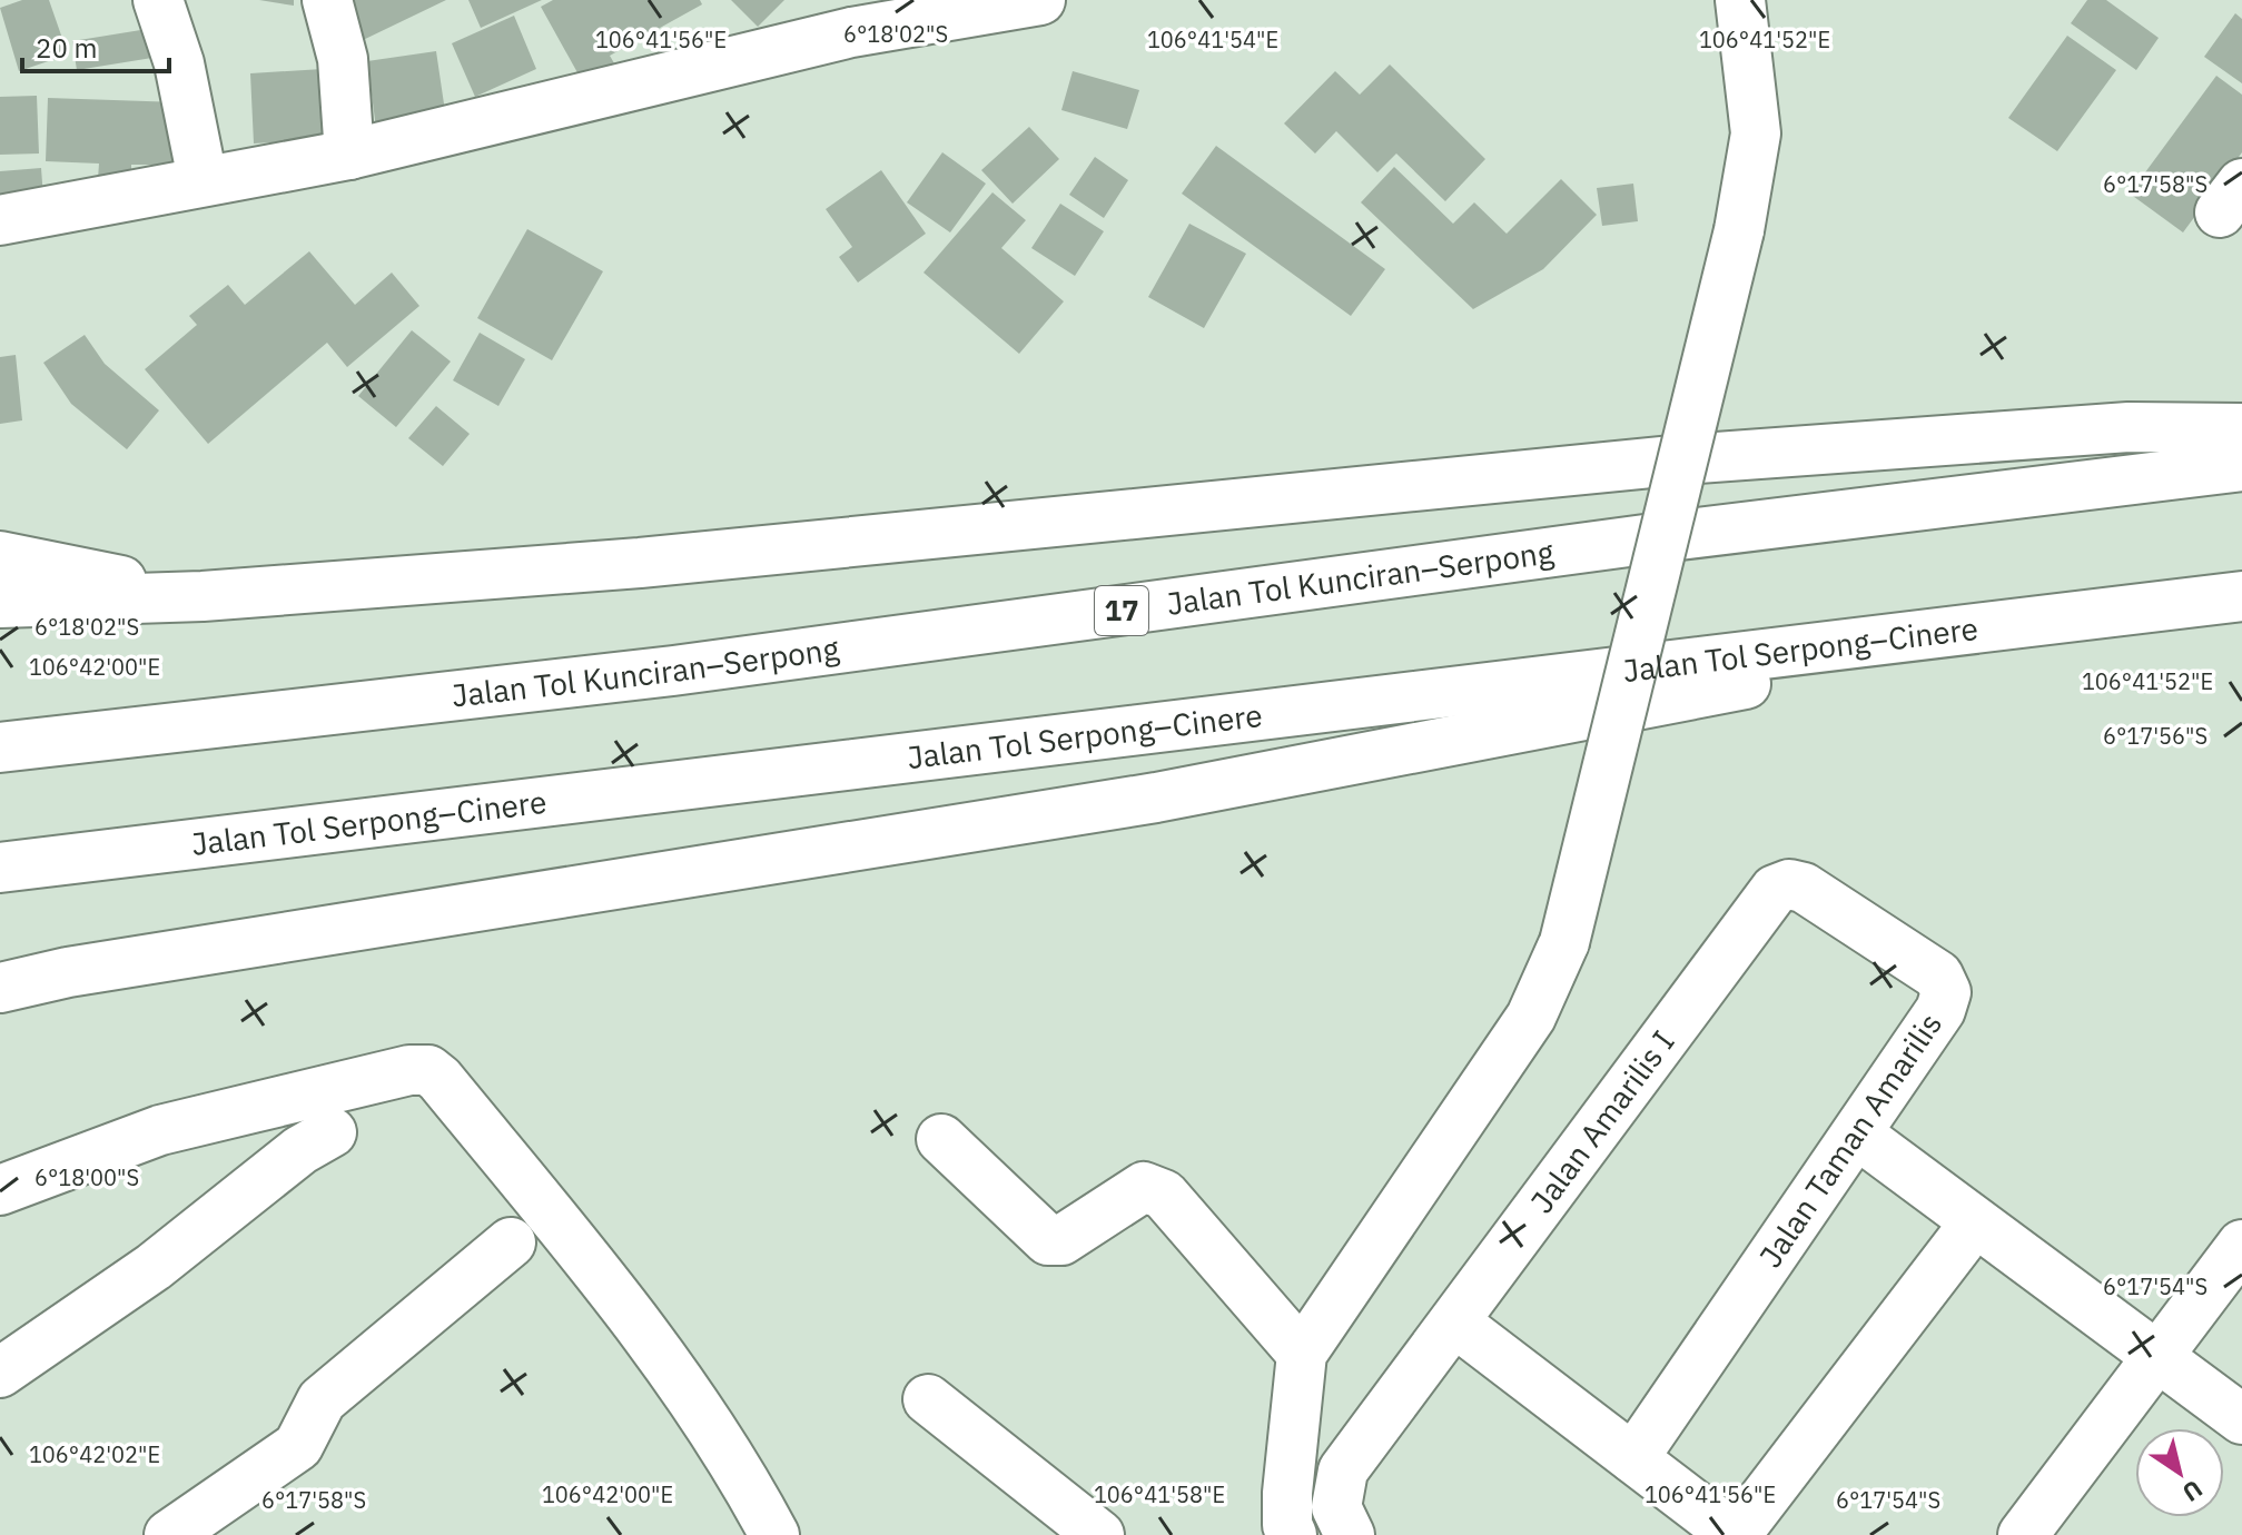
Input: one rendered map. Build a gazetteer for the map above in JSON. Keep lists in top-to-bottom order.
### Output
{
  "streets": {
    "main road": [
      "Jalan Tol Kunciran–Serpong",
      "17",
      "Jalan Tol Serpong–Cinere",
      "Jalan Amarilis I",
      "Jalan Taman Amarilis"
    ]
  },
  "crossings": [
    ["Jalan Amarilis I", "Jalan Taman Amarilis"]
  ],
  "scale_bar": "20 m",
  "north": "bottom right",
  "coordinates": [
    "6°18'02\"S",
    "106°41'56\"E",
    "106°41'54\"E",
    "106°41'52\"E",
    "6°17'58\"S",
    "106°42'00\"E",
    "6°17'56\"S",
    "6°18'00\"S",
    "6°17'54\"S",
    "106°42'02\"E",
    "106°41'58\"E"
  ]
}
